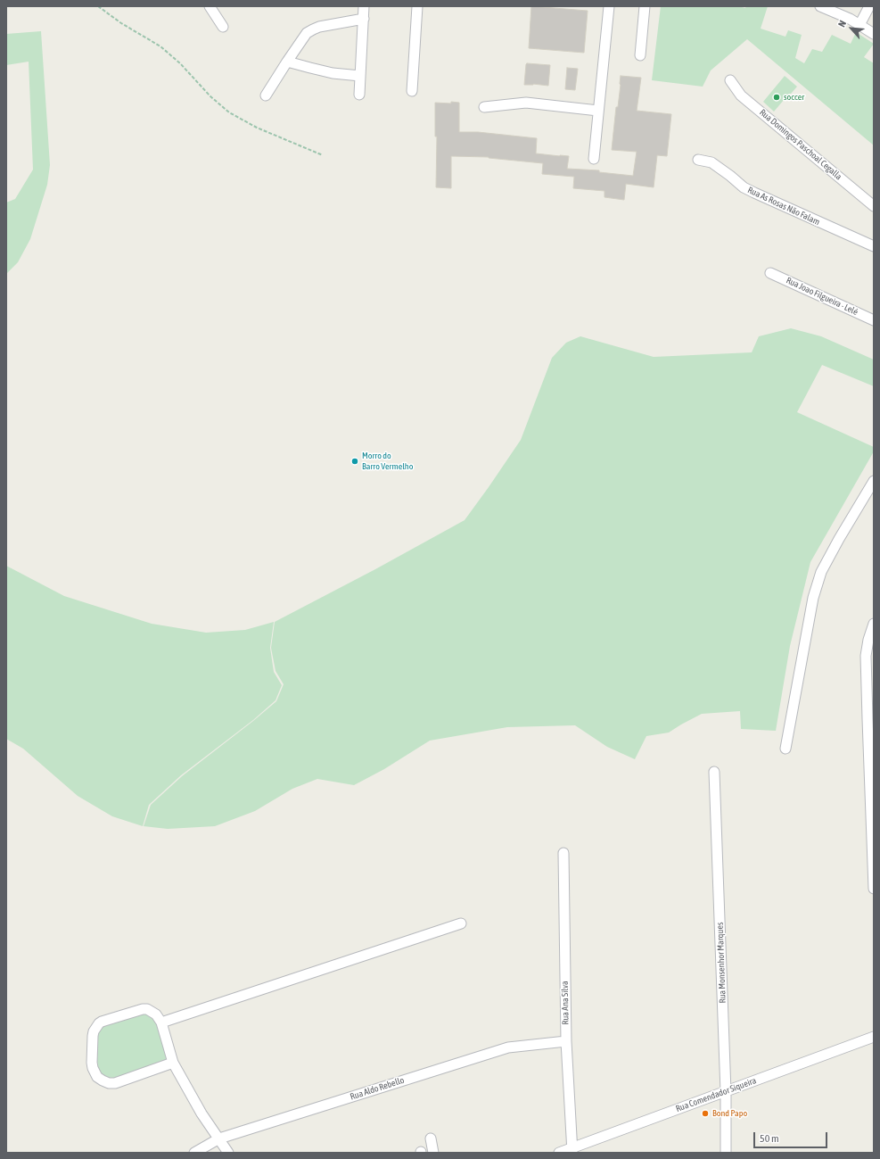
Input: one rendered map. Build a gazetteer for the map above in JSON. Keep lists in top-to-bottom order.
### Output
{
  "streets": {
    "street": [
      "Rua Domingos Paschoal Cegalla",
      "Rua As Rosas Não Falam",
      "Rua Joao Filgueira - Lelé",
      "Rua Monsenhor Marques",
      "Rua Ana Silva",
      "Rua Aldo Rebello",
      "Rua Comendador Siqueira"
    ]
  },
  "crossings": [
    ["Rua Monsenhor Marques", "Rua Comendador Siqueira"],
    ["Rua Ana Silva", "Rua Aldo Rebello"],
    ["Rua Ana Silva", "Rua Comendador Siqueira"]
  ],
  "places": ["soccer", "Morro do Barro Vermelho", "Bond Papo"],
  "scale_bar": "50 m",
  "north": "top left"
}
